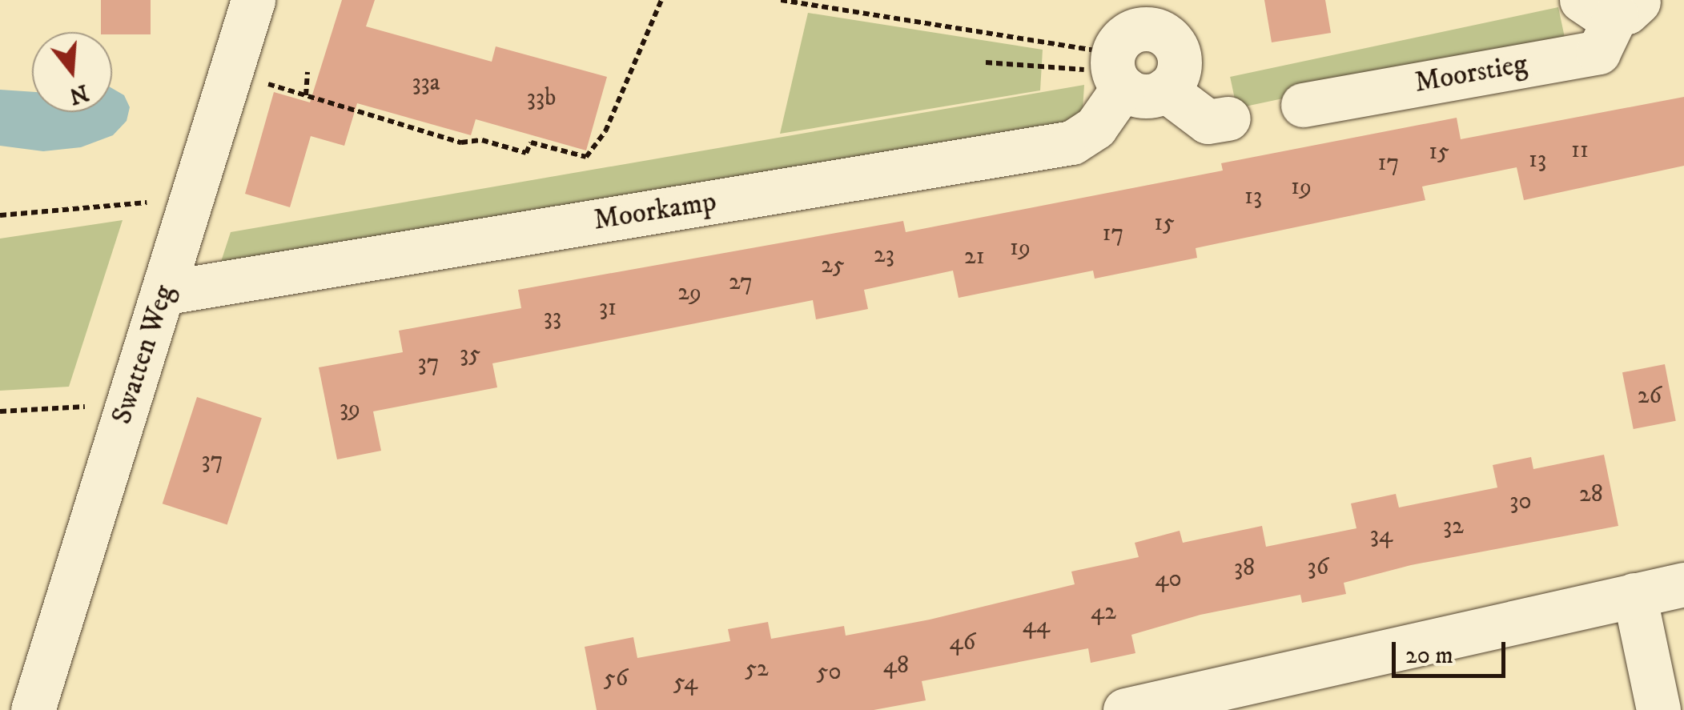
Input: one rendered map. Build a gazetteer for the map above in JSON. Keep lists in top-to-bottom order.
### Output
{
  "streets": {
    "street": ["Moorstieg", "Moorkamp", "Swatten Weg"]
  },
  "crossings": [
    ["Moorkamp", "Swatten Weg"]
  ],
  "house_numbers": [
    "33a",
    "33b",
    "11",
    "15",
    "13",
    "17",
    "19",
    "13",
    "15",
    "17",
    "19",
    "23",
    "21",
    "25",
    "27",
    "29",
    "31",
    "33",
    "35",
    "37",
    "26",
    "39",
    "37",
    "28",
    "30",
    "32",
    "34",
    "36",
    "38",
    "40",
    "42",
    "44",
    "46",
    "48",
    "52",
    "50",
    "56",
    "54"
  ],
  "scale_bar": "20 m",
  "north": "bottom"
}
